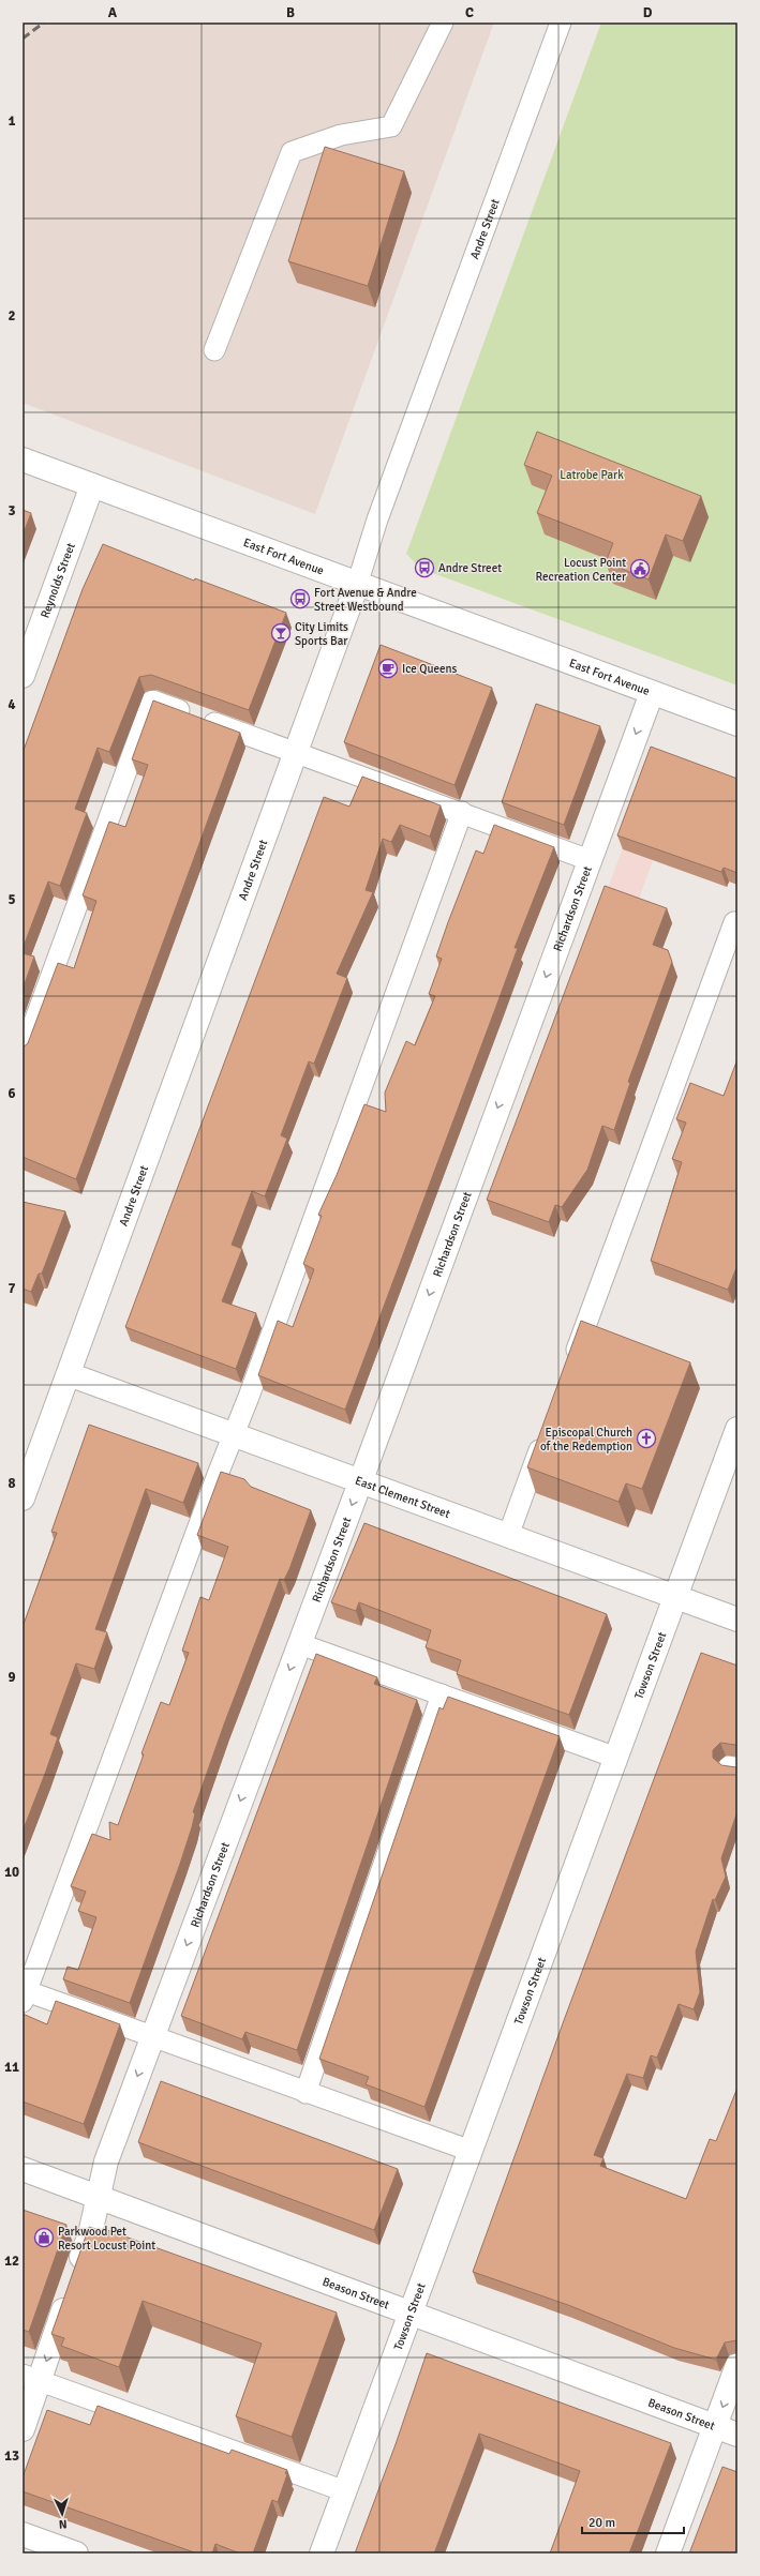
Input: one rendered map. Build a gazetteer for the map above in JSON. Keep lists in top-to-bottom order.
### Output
{
  "streets": {
    "street": [
      "Andre Street",
      "East Fort Avenue",
      "Reynolds Street",
      "Richardson Street",
      "East Clement Street",
      "Towson Street",
      "Beason Street"
    ]
  },
  "crossings": [
    ["Andre Street", "East Fort Avenue"],
    ["Andre Street", "East Clement Street"],
    ["East Fort Avenue", "Reynolds Street"],
    ["East Fort Avenue", "Richardson Street"],
    ["Richardson Street", "East Clement Street"],
    ["Richardson Street", "Beason Street"],
    ["East Clement Street", "Towson Street"],
    ["Towson Street", "Beason Street"]
  ],
  "one_way": ["Richardson Street"],
  "parks": ["Latrobe Park"],
  "places": {
    "bus stop": ["Andre Street", "Fort Avenue & Andre Street Westbound"],
    "public building": ["Locust Point Recreation Center"],
    "bar": ["City Limits Sports Bar"],
    "cafe": ["Ice Queens"],
    "church": ["Episcopal Church of the Redemption"],
    "shop": ["Parkwood Pet Resort Locust Point"]
  },
  "scale_bar": "20 m",
  "north": "bottom",
  "grid": {
    "columns": [
      "A",
      "B",
      "C",
      "D"
    ],
    "rows": [
      "1",
      "2",
      "3",
      "4",
      "5",
      "6",
      "7",
      "8",
      "9",
      "10",
      "11",
      "12",
      "13"
    ]
  }
}
